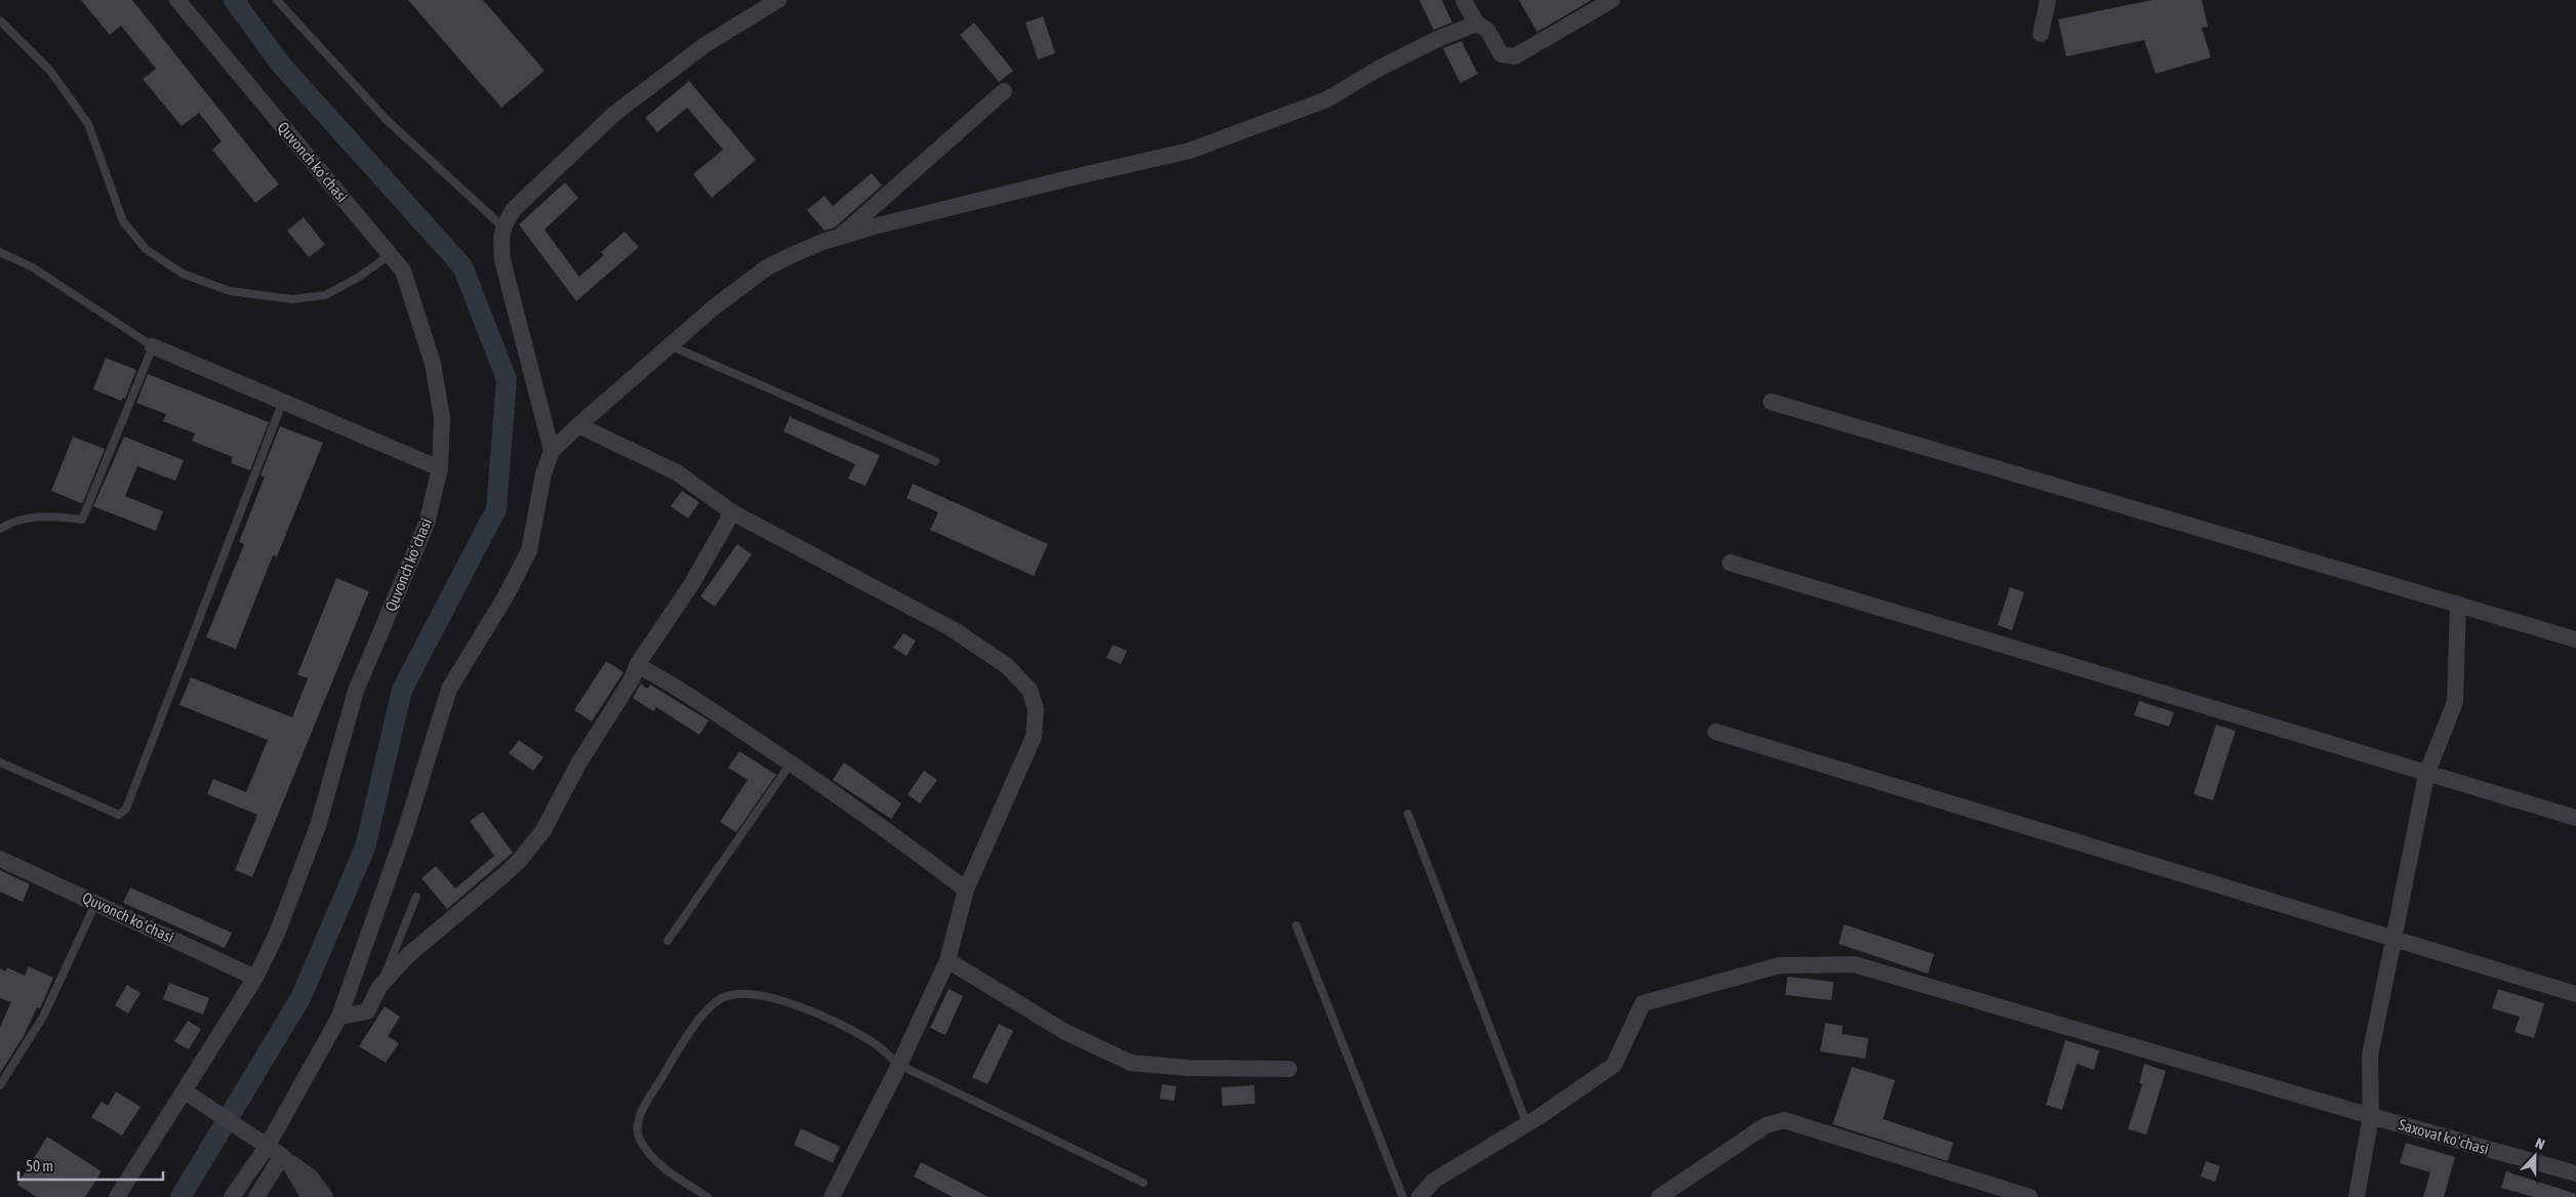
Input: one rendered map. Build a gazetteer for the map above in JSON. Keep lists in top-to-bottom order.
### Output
{
  "streets": {
    "street": ["Quvonch koʻchasi", "Saxovat koʻchasi"]
  },
  "scale_bar": "50 m",
  "north": "top"
}
